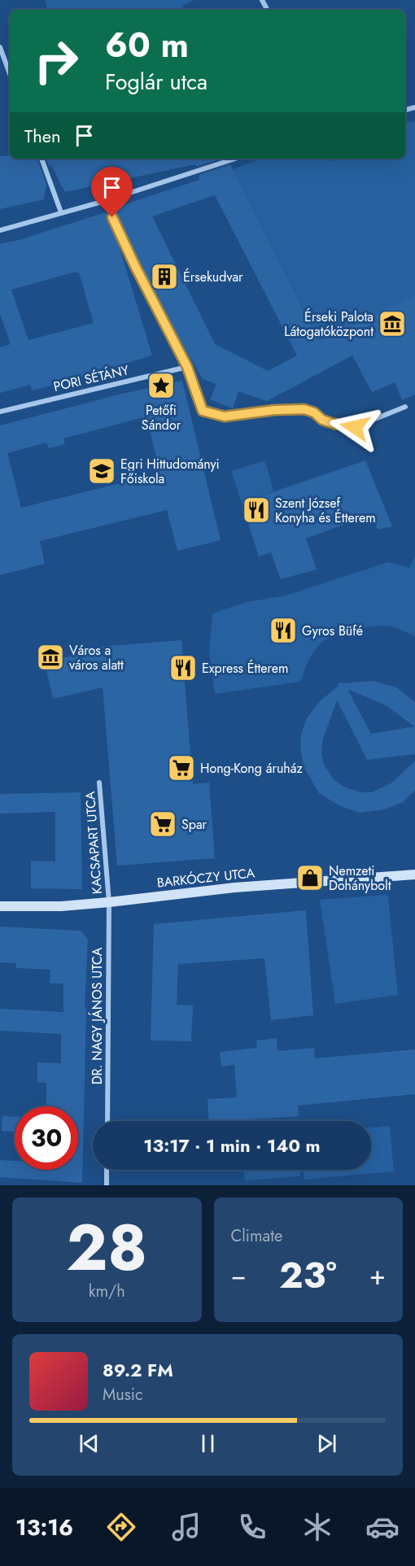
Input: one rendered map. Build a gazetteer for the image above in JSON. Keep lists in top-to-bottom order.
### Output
{
  "streets": {
    "street": [
      "PORI SÉTÁNY",
      "KACSAPART UTCA",
      "BARKÓCZY UTCA",
      "DR. NAGY JÁNOS UTCA"
    ]
  },
  "crossings": [
    ["KACSAPART UTCA", "BARKÓCZY UTCA"],
    ["KACSAPART UTCA", "DR. NAGY JÁNOS UTCA"],
    ["BARKÓCZY UTCA", "DR. NAGY JÁNOS UTCA"]
  ],
  "places": {
    "building": ["Érsekudvar"],
    "museum": ["Érseki Palota Látogatóközpont", "Város a város alatt"],
    "place": ["Petőfi Sándor"],
    "school or university": ["Egri Hittudományi Főiskola"],
    "restaurant": ["Szent József Konyha és Étterem", "Gyros Büfé", "Express Étterem"],
    "supermarket": ["Hong-Kong áruház", "Spar"],
    "shop": ["Nemzeti Dohánybolt"]
  },
  "page": {
    "turn": ["60 m", "Foglár utca"],
    "then": "Then",
    "limit": "30",
    "trip": "13:17 · 1 min · 140 m",
    "tile": [
      ["28", "km/h"],
      "Climate"
    ],
    "heat": ["−", "23°", "+"],
    "song": ["89.2 FM", "Music"],
    "tabs": "13:16"
  }
}
